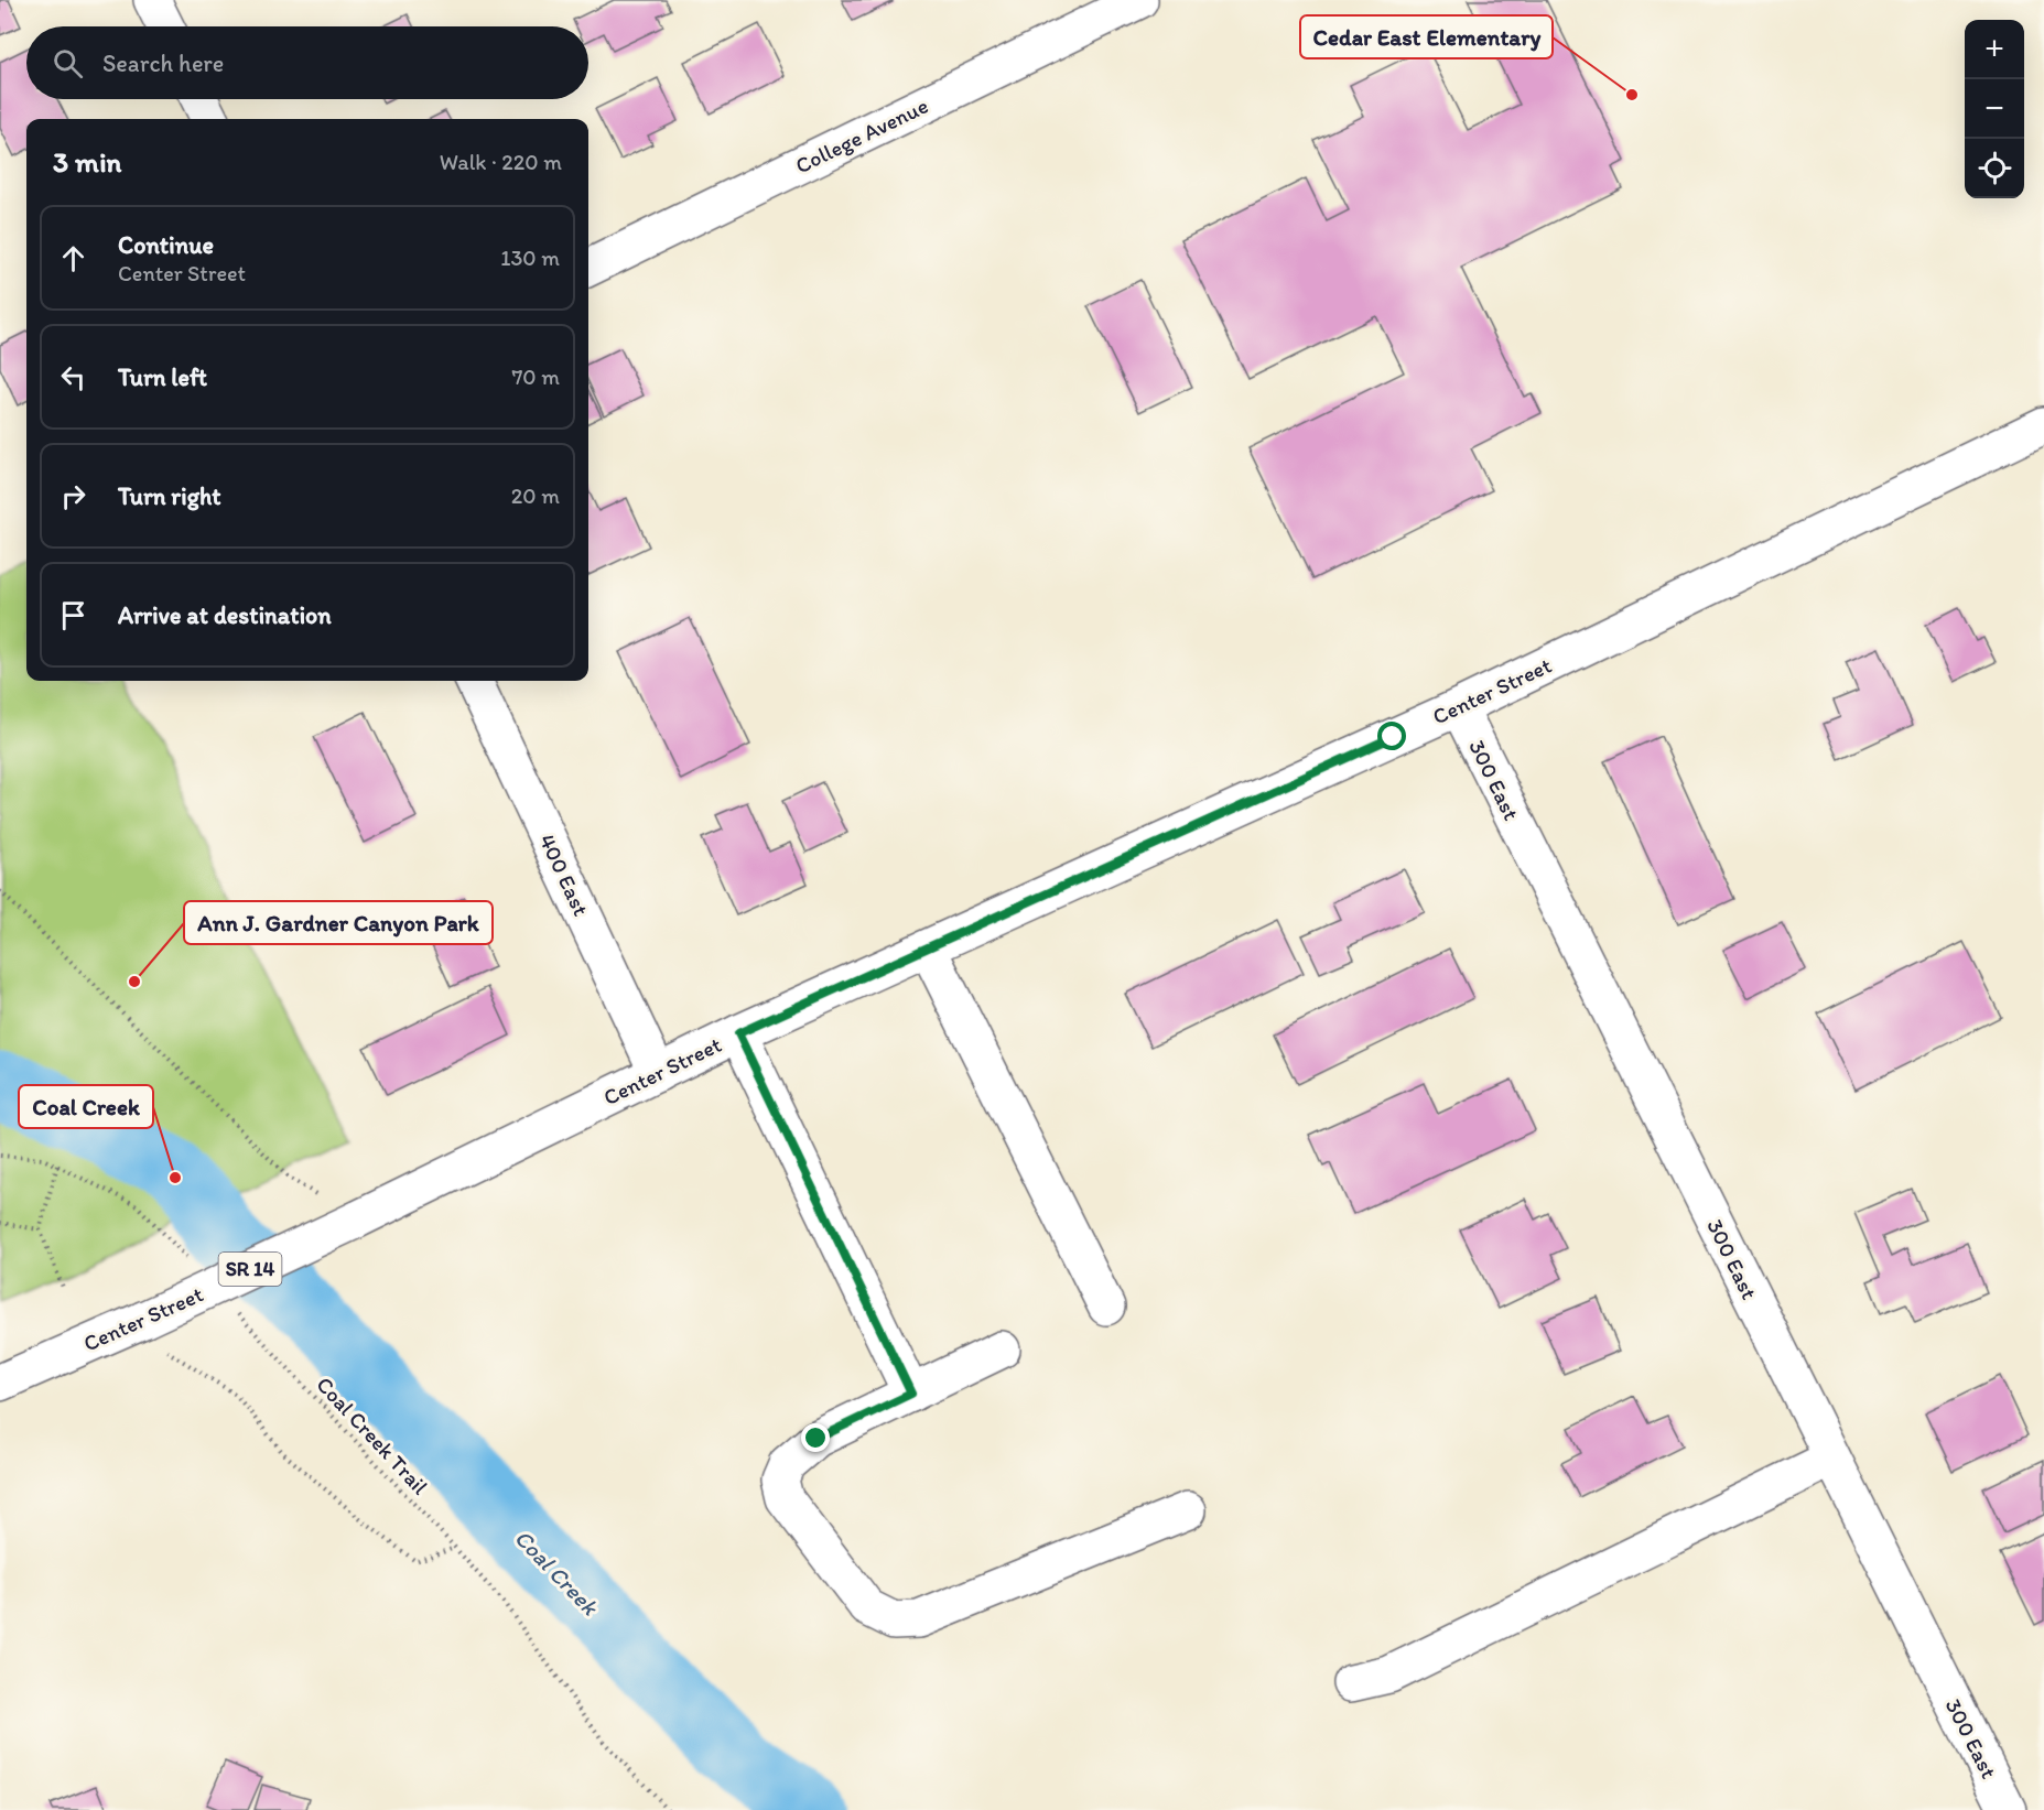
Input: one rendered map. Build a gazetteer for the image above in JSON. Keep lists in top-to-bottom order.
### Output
{
  "streets": {
    "street": [
      "College Avenue",
      "Center Street",
      "300 East",
      "400 East",
      "SR 14"
    ],
    "path": ["Coal Creek Trail"]
  },
  "crossings": [
    ["Center Street", "300 East"],
    ["Center Street", "400 East"]
  ],
  "water": ["Coal Creek"],
  "places": ["Cedar East Elementary", "Ann J. Gardner Canyon Park", "Coal Creek"],
  "page": {
    "map_buttons": ["+", "−"],
    "search": "Search here",
    "heading": ["3 min", "Walk · 220 m"],
    "list": [
      ["Continue", "Center Street", "130 m"],
      ["Turn left", "70 m"],
      ["Turn right", "20 m"],
      "Arrive at destination"
    ]
  }
}
